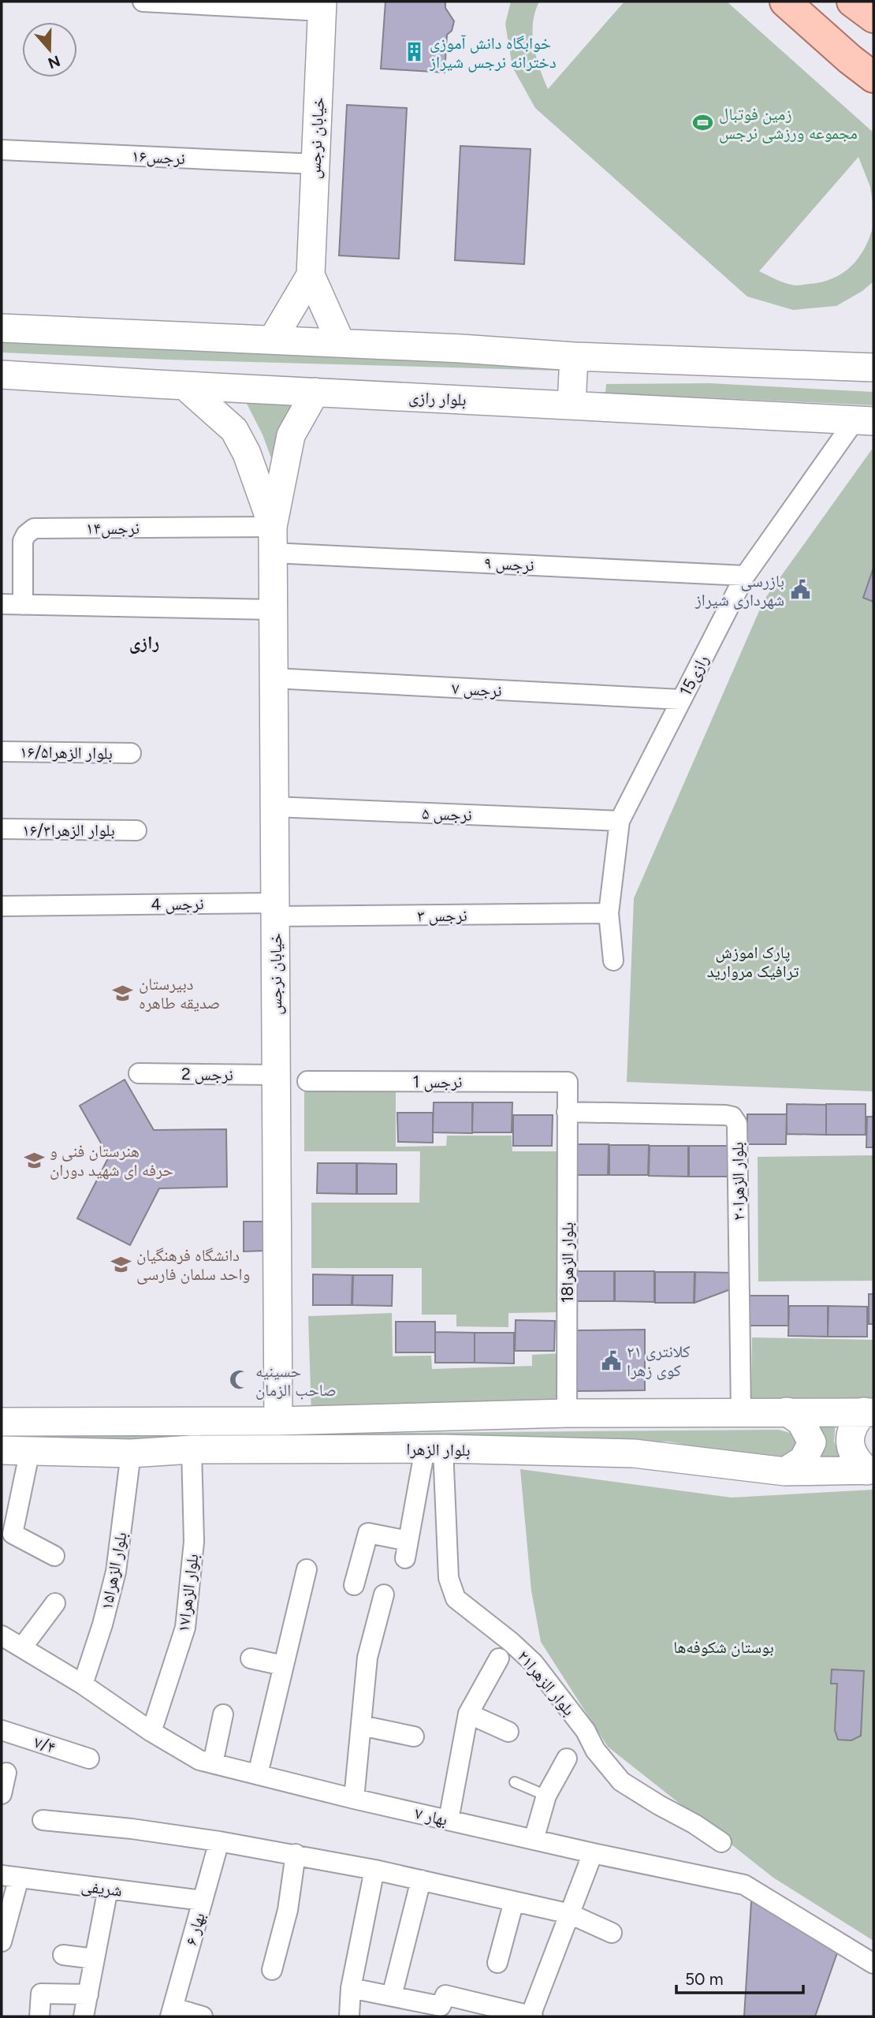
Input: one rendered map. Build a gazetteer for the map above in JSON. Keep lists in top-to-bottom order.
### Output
{
  "streets": {
    "main road": ["خیابان نرجس", "بلوار رازی", "بلوار الزهرا"],
    "street": [
      "نرجس۱۶",
      "نرجس۱۴",
      "نرجس ۹",
      "15رازی",
      "نرجس ۷",
      "بلوار الزهرا۱۶/۵",
      "نرجس ۵",
      "بلوار الزهرا۱۶/۳",
      "4 نرجس",
      "نرجس ۳",
      "2 نرجس",
      "1 نرجس",
      "بلوار الزهرا۲۰",
      "18بلوار الزهرا",
      "بلوار الزهرا۱۵",
      "بلوار الزهرا۱۷",
      "بلوار الزهرا۲۱",
      "۷/۴",
      "بهار ۷",
      "شریفی",
      "بهار ۶"
    ]
  },
  "crossings": [
    ["خیابان نرجس", "نرجس۱۶"],
    ["خیابان نرجس", "نرجس۱۴"],
    ["خیابان نرجس", "نرجس ۹"],
    ["خیابان نرجس", "نرجس ۷"],
    ["خیابان نرجس", "نرجس ۵"],
    ["خیابان نرجس", "4 نرجس"],
    ["خیابان نرجس", "نرجس ۳"],
    ["خیابان نرجس", "2 نرجس"],
    ["خیابان نرجس", "بلوار الزهرا"],
    ["بلوار رازی", "15رازی"],
    ["نرجس۱۴", "نرجس ۹"],
    ["نرجس ۹", "15رازی"],
    ["15رازی", "نرجس ۷"],
    ["15رازی", "نرجس ۵"],
    ["15رازی", "نرجس ۳"],
    ["4 نرجس", "نرجس ۳"],
    ["1 نرجس", "18بلوار الزهرا"],
    ["بلوار الزهرا۲۰", "18بلوار الزهرا"],
    ["بلوار الزهرا۲۰", "بلوار الزهرا"],
    ["18بلوار الزهرا", "بلوار الزهرا"],
    ["بلوار الزهرا", "بلوار الزهرا۱۵"],
    ["بلوار الزهرا", "بلوار الزهرا۱۷"],
    ["بلوار الزهرا", "بلوار الزهرا۲۱"],
    ["بلوار الزهرا۱۵", "بهار ۷"],
    ["بلوار الزهرا۱۷", "بهار ۷"],
    ["شریفی", "بهار ۶"]
  ],
  "districts": ["رازی"],
  "parks": ["پارک اموزش ترافیک مروارید", "بوستان شکوفه‌ها"],
  "places": {
    "building": ["خوابگاه دانش آموزی دخترانه نرجس شیراز"],
    "sports": ["زمین فوتبال مجموعه ورزشی نرجس"],
    "public building": ["بازرسی شهرداری شیراز", "کلانتری ۲۱ کوی زهرا"],
    "school or university": ["دبیرستان صدیقه طاهره", "هنرستان فنی و حرفه ای شهید دوران", "دانشگاه فرهنگیان واحد سلمان فارسی"],
    "mosque": ["حسینیه صاحب الزمان"]
  },
  "scale_bar": "50 m",
  "north": "bottom"
}
